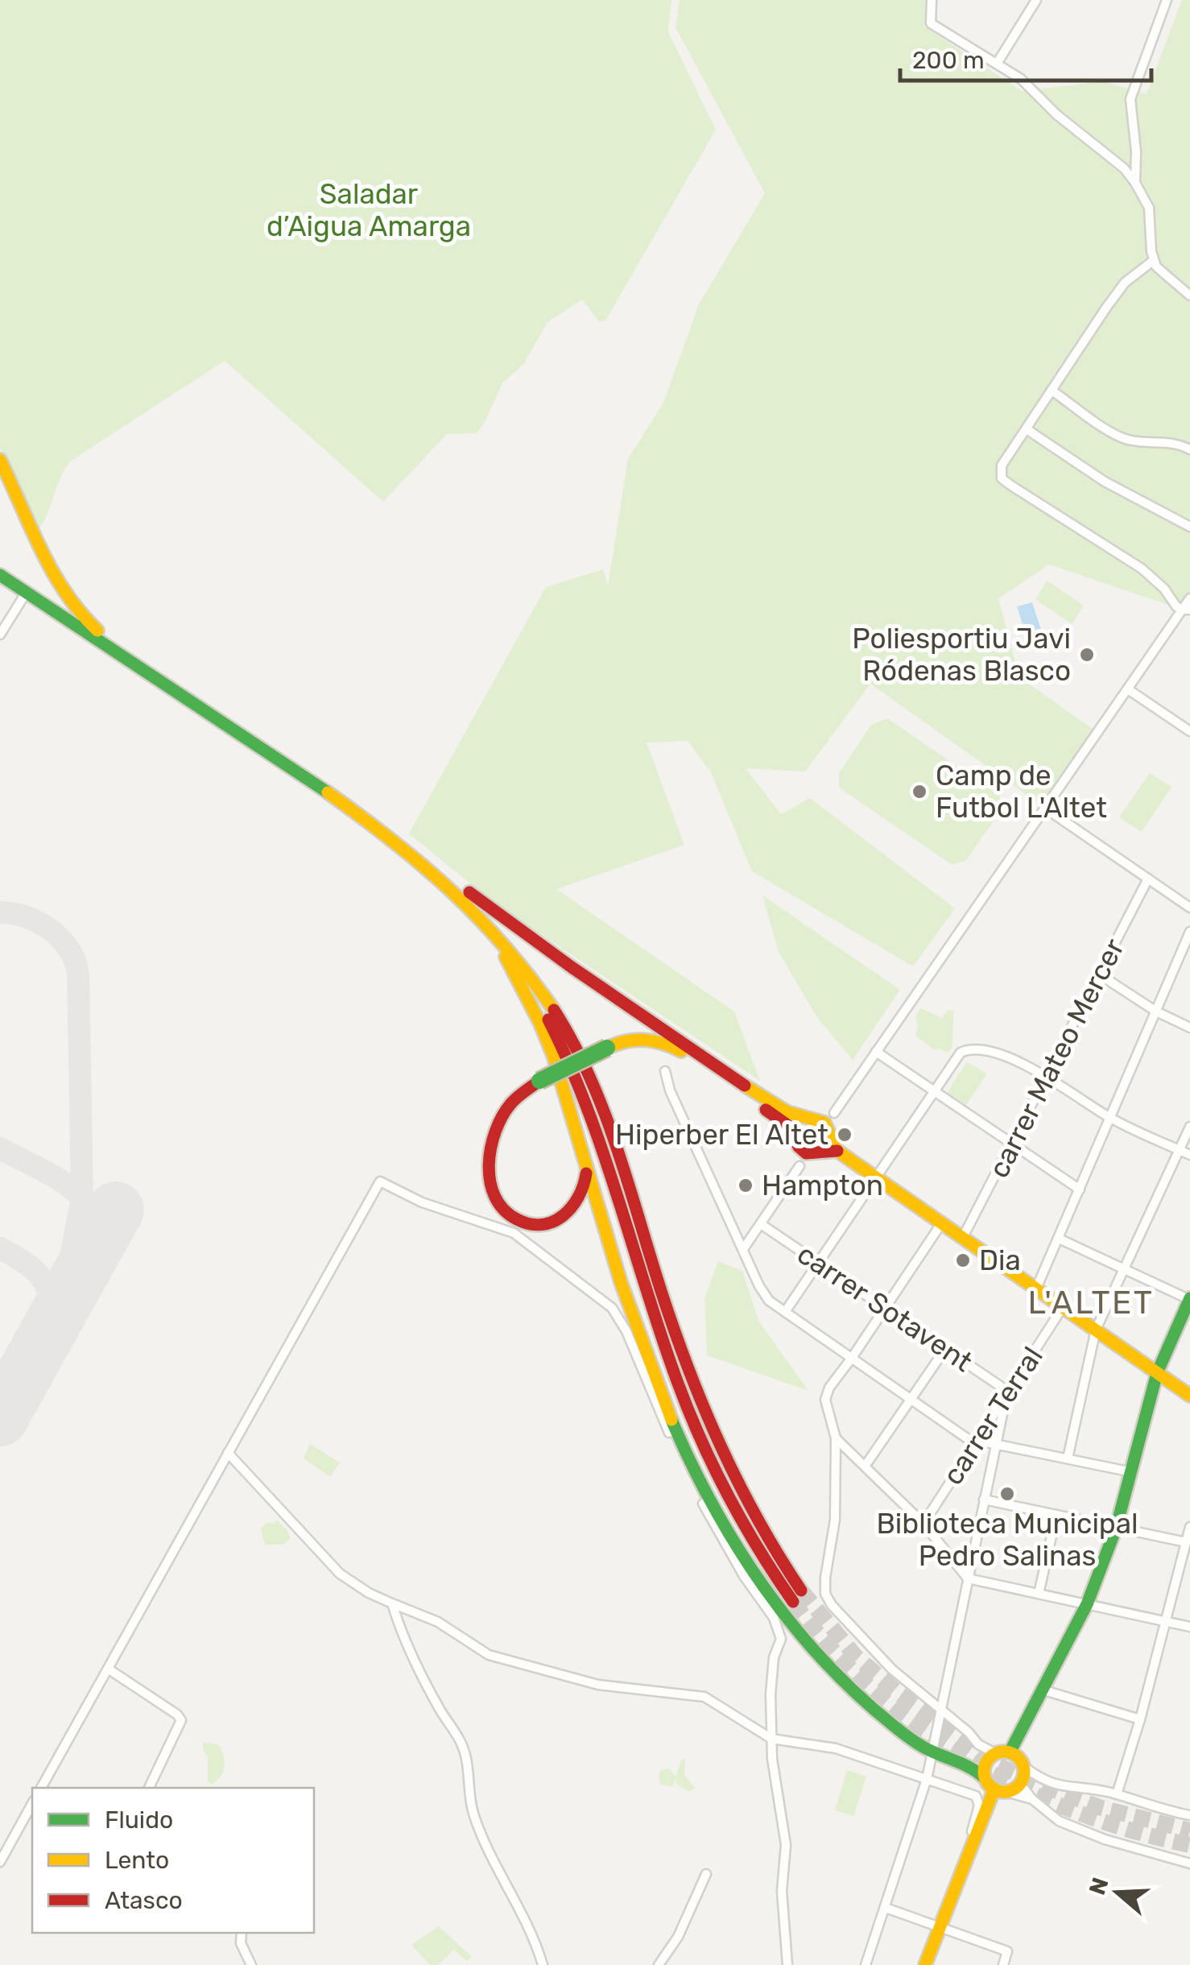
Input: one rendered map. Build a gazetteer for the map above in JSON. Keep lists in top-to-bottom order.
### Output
{
  "streets": {
    "street": ["carrer Mateo Mercer", "carrer Sotavent", "carrer Terral"]
  },
  "crossings": [
    ["carrer Sotavent", "carrer Terral"]
  ],
  "districts": ["L'ALTET"],
  "parks": ["Saladar d’Aigua Amarga"],
  "places": [
    "Poliesportiu Javi Ródenas Blasco",
    "Camp de Futbol L'Altet",
    "Hiperber El Altet",
    "Hampton",
    "Dia",
    "Biblioteca Municipal Pedro Salinas"
  ],
  "legend": ["Fluido", "Lento", "Atasco"],
  "scale_bar": "200 m",
  "north": "left"
}
